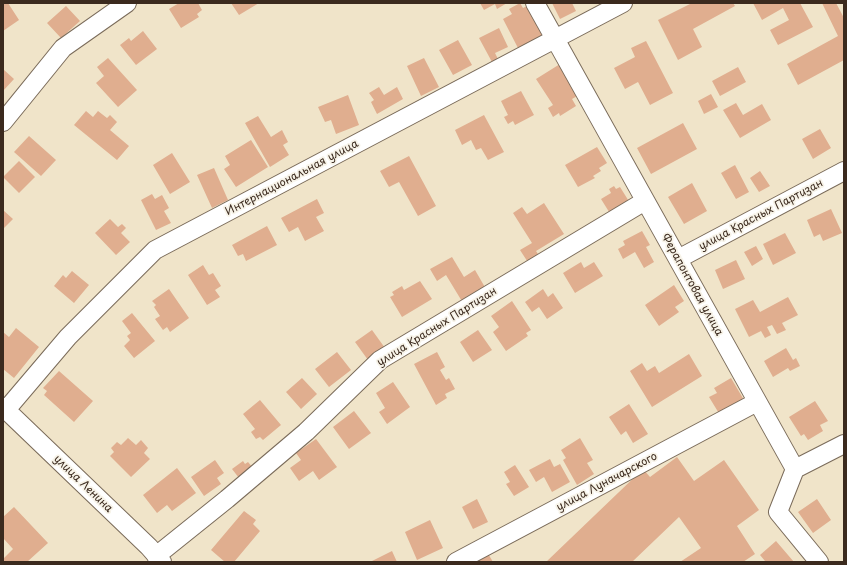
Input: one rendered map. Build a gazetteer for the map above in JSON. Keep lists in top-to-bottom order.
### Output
{
  "streets": {
    "street": [
      "Интернациональная улица",
      "улица Красных Партизан",
      "Ферапонтовая улица",
      "улица Луначарского",
      "улица Ленина"
    ]
  },
  "crossings": [
    ["Интернациональная улица", "Ферапонтовая улица"],
    ["Интернациональная улица", "улица Ленина"],
    ["улица Красных Партизан", "Ферапонтовая улица"],
    ["улица Красных Партизан", "улица Ленина"],
    ["Ферапонтовая улица", "улица Луначарского"]
  ]
}
